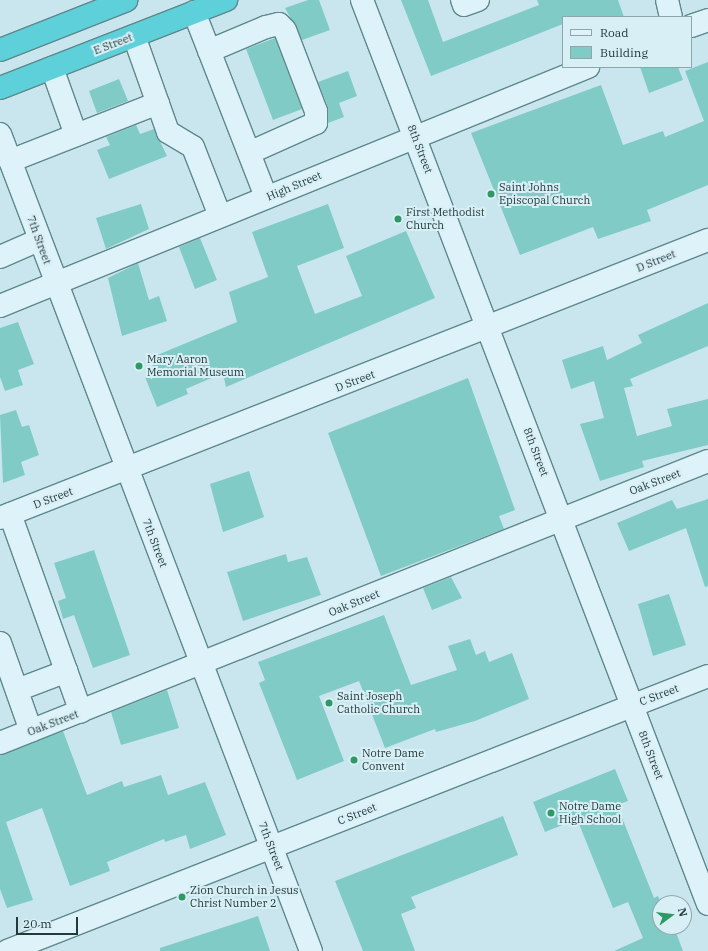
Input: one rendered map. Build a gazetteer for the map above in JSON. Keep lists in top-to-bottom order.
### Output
{
  "streets": {
    "highway": ["E Street"],
    "street": [
      "8th Street",
      "High Street",
      "7th Street",
      "D Street",
      "Oak Street",
      "C Street"
    ]
  },
  "crossings": [
    ["8th Street", "High Street"],
    ["8th Street", "D Street"],
    ["8th Street", "Oak Street"],
    ["8th Street", "C Street"],
    ["High Street", "7th Street"],
    ["7th Street", "D Street"],
    ["7th Street", "Oak Street"],
    ["7th Street", "C Street"]
  ],
  "places": [
    "Saint Johns Episcopal Church",
    "First Methodist Church",
    "Mary Aaron Memorial Museum",
    "Saint Joseph Catholic Church",
    "Notre Dame Convent",
    "Notre Dame High School",
    "Zion Church in Jesus Christ Number 2"
  ],
  "legend": ["Road", "Building"],
  "scale_bar": "20 m",
  "north": "right"
}
